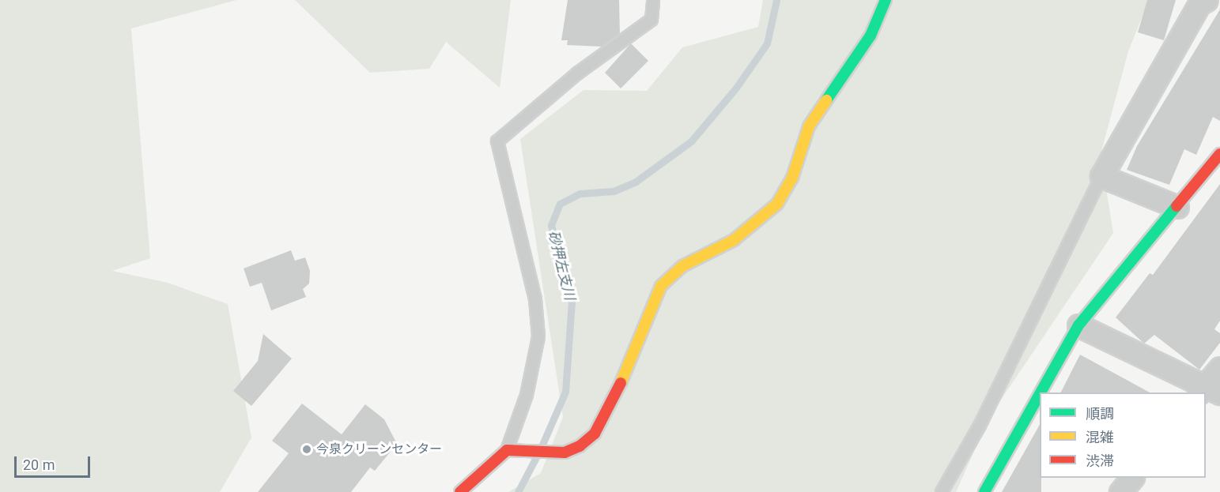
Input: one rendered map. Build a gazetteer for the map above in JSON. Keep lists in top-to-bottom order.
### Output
{
  "water": ["砂押左支川"],
  "places": ["今泉クリーンセンター"],
  "legend": ["順調", "混雑", "渋滞"],
  "scale_bar": "20 m"
}
